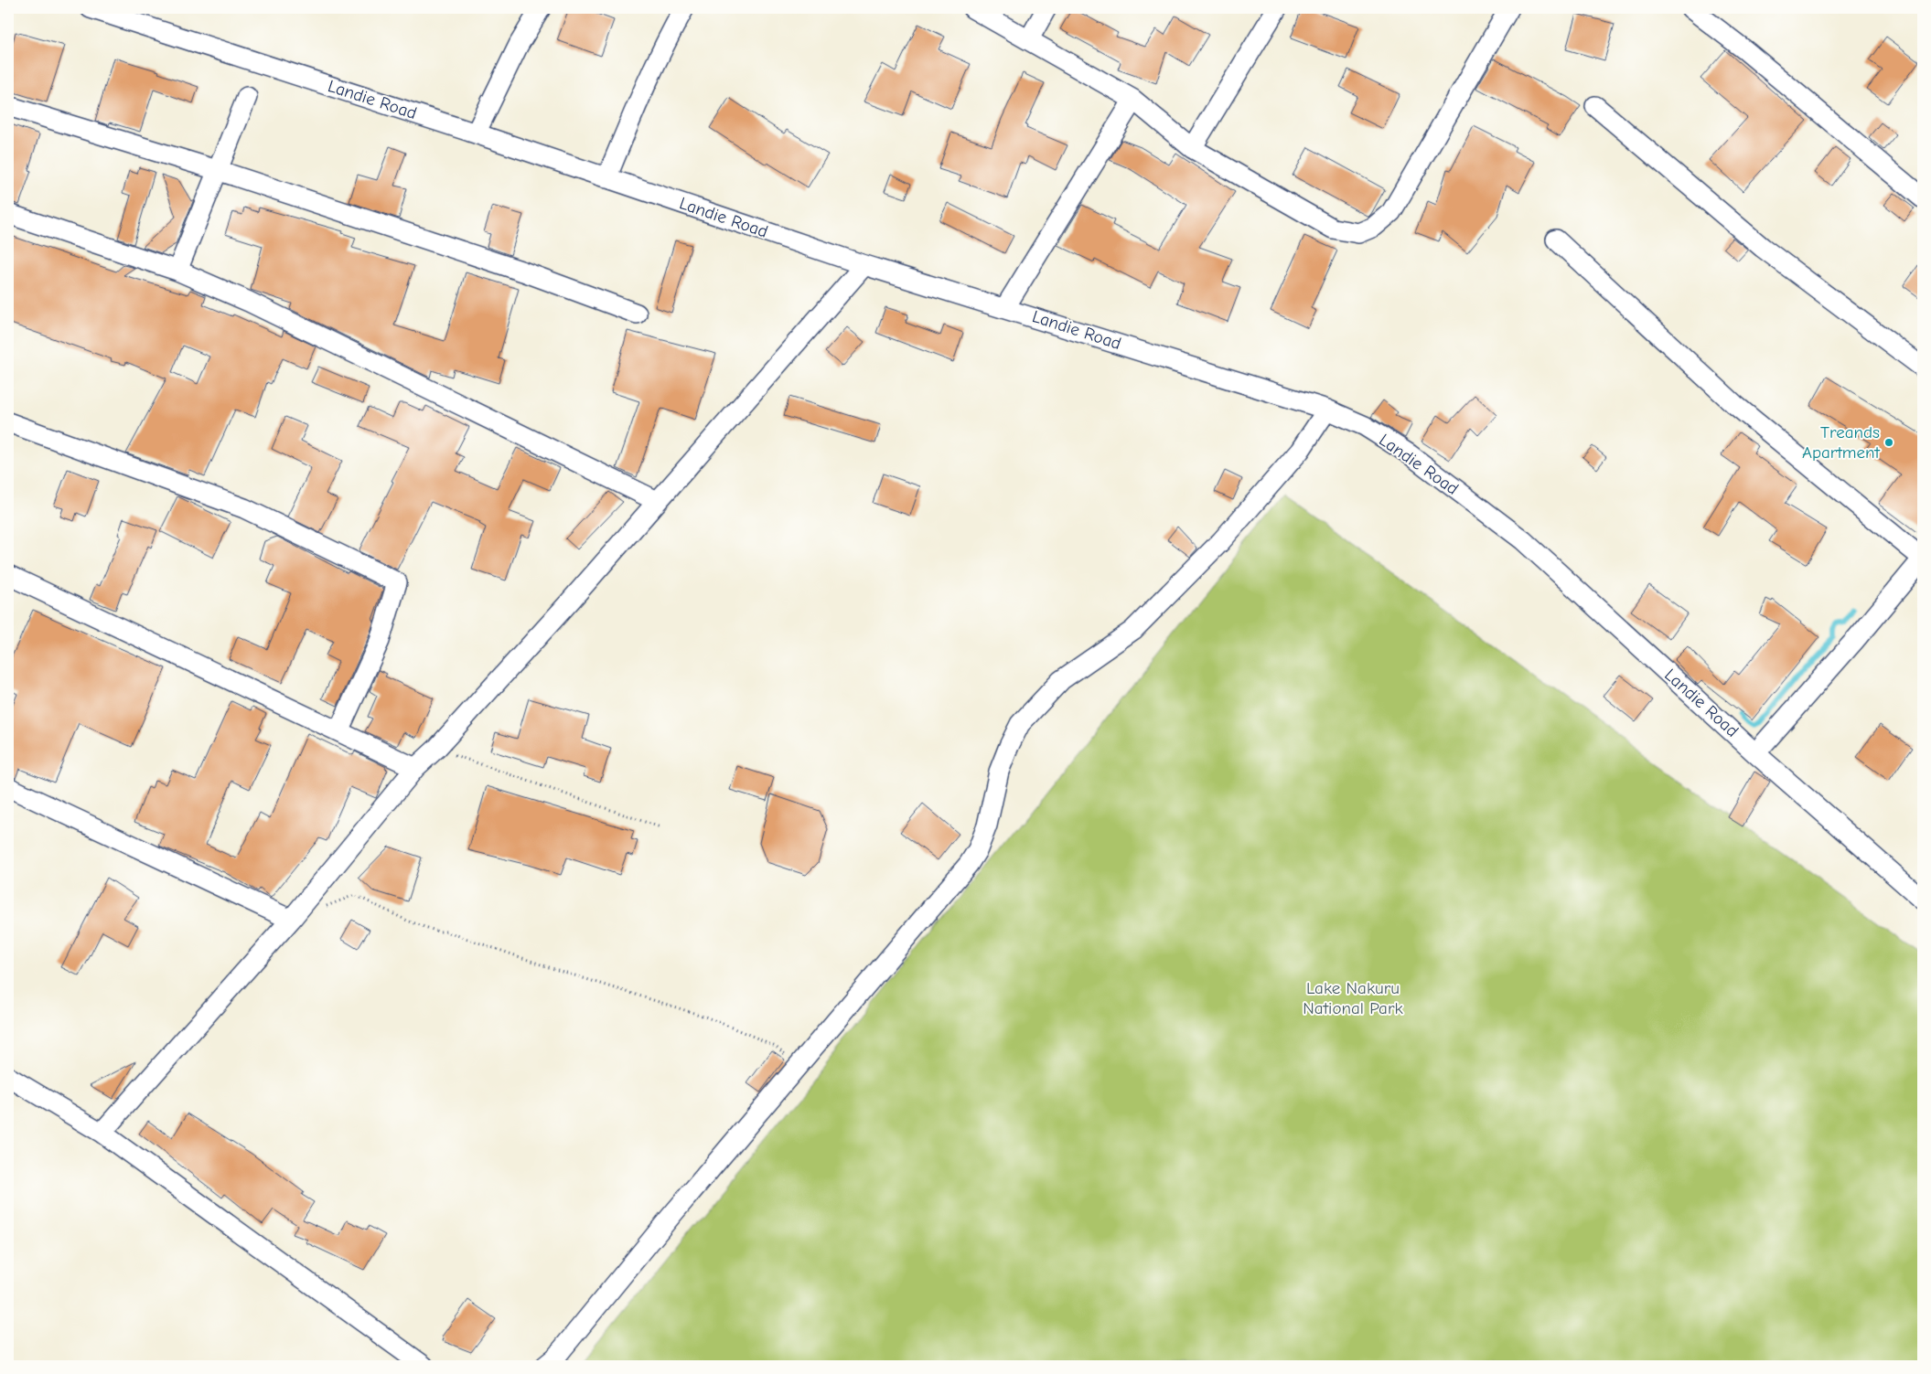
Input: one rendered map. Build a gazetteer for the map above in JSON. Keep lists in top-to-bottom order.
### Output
{
  "streets": {
    "street": ["Landie Road"]
  },
  "parks": ["Lake Nakuru National Park"],
  "places": ["Treands Apartment"]
}
